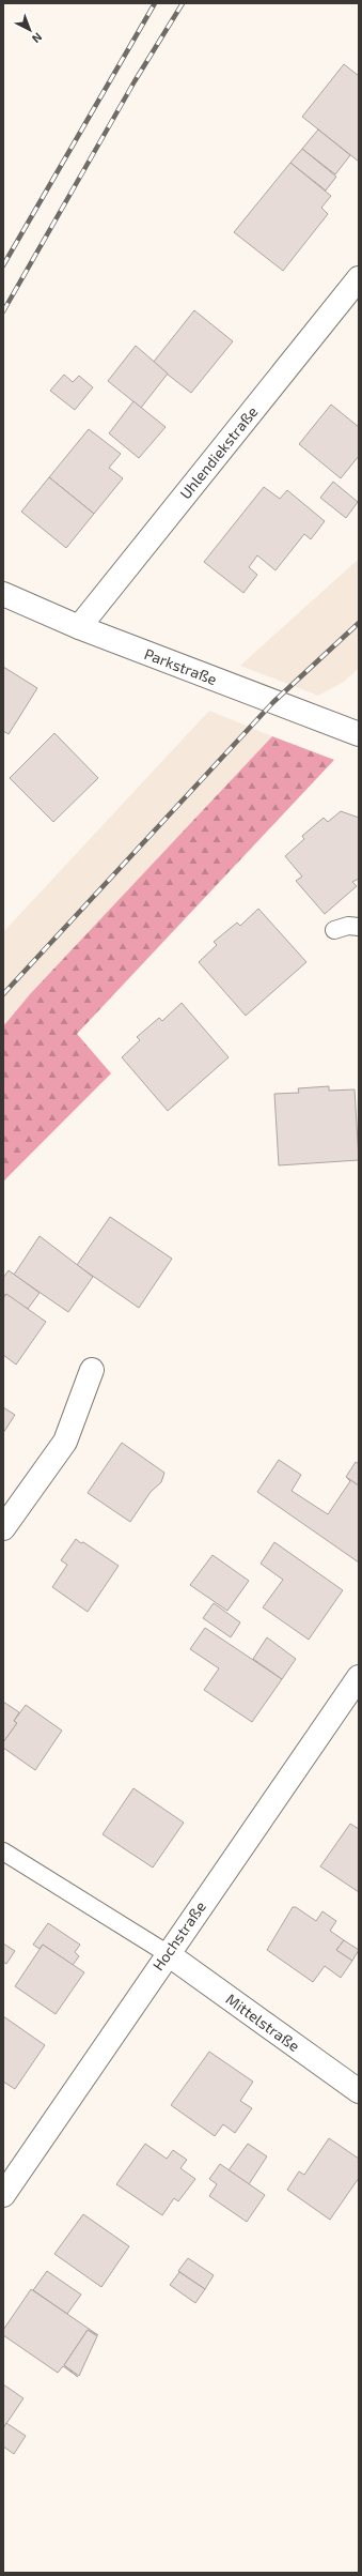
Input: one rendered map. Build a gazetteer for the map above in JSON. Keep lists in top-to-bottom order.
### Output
{
  "streets": {
    "street": [
      "Uhlendiekstraße",
      "Parkstraße",
      "Hochstraße",
      "Mittelstraße"
    ]
  },
  "crossings": [
    ["Uhlendiekstraße", "Parkstraße"],
    ["Hochstraße", "Mittelstraße"]
  ],
  "north": "bottom right"
}
